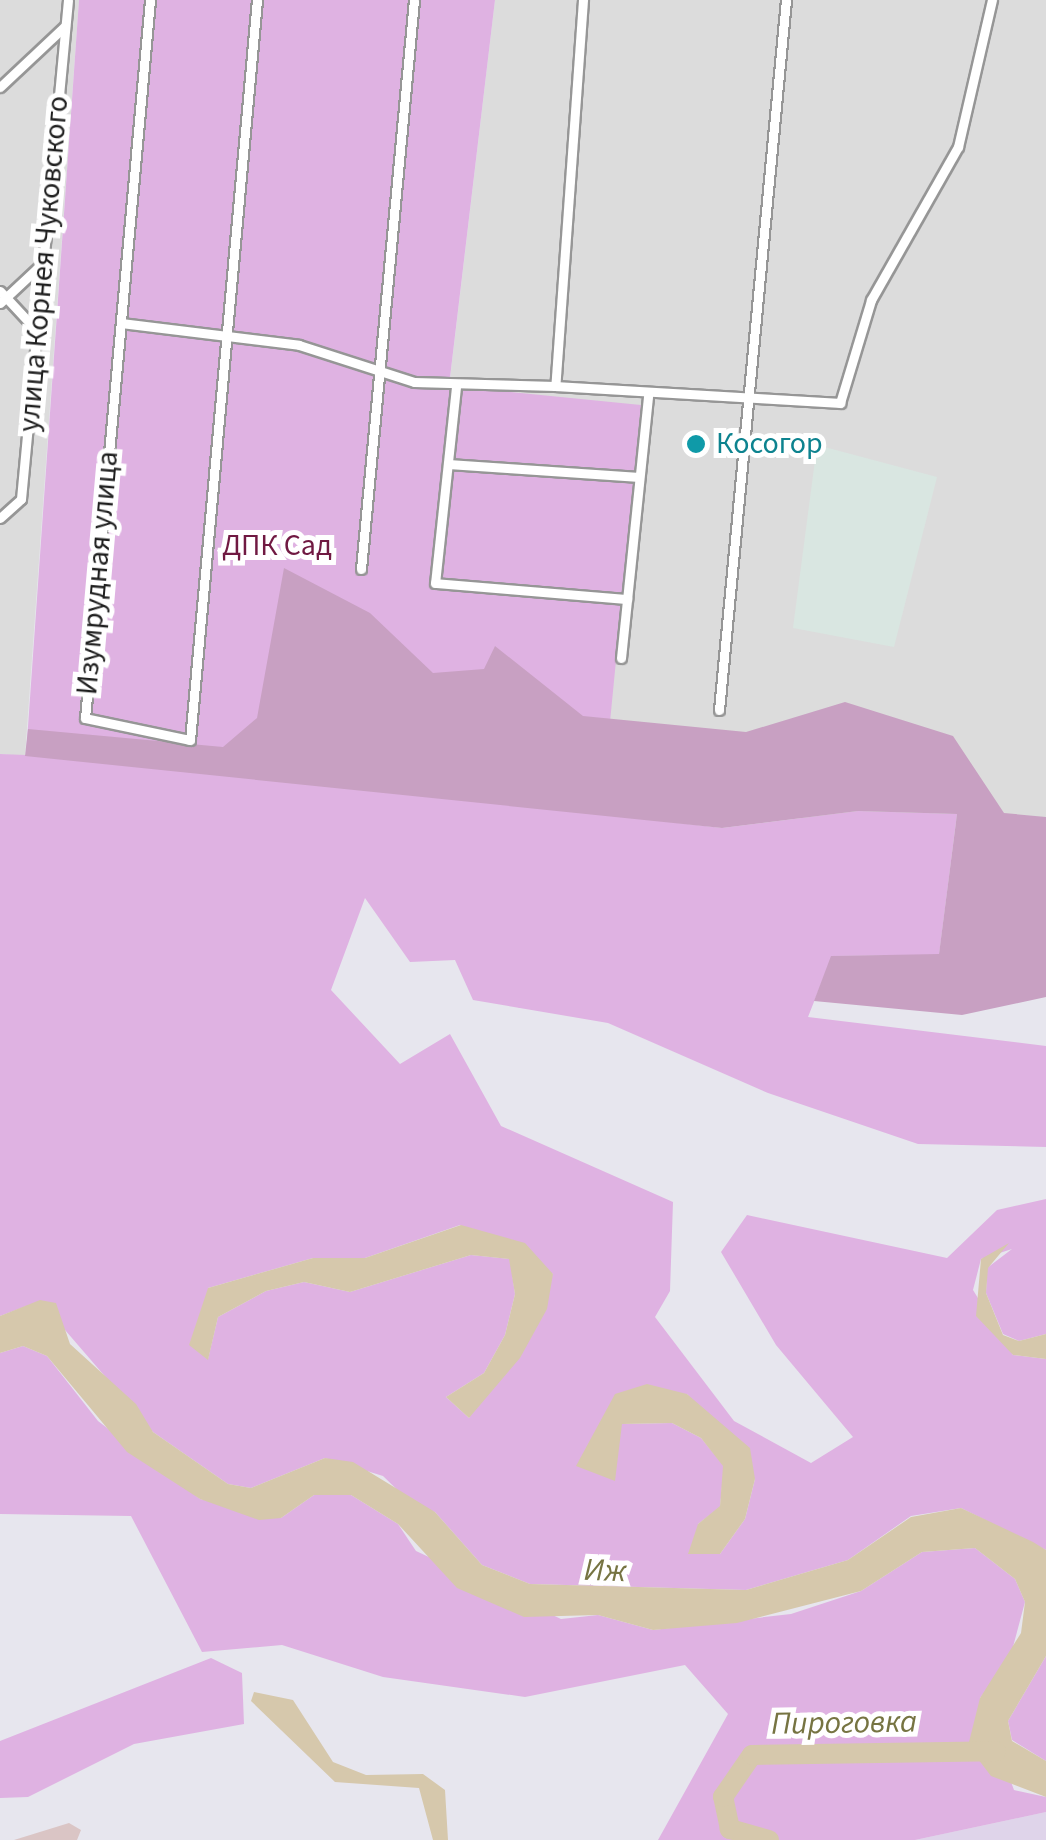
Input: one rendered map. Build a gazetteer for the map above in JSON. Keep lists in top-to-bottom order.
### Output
{
  "streets": {
    "street": ["улица Корнея Чуковского", "Изумрудная улица"]
  },
  "water": ["Иж", "Пироговка"],
  "parks": ["ДПК Сад"],
  "places": ["Косогор"]
}
